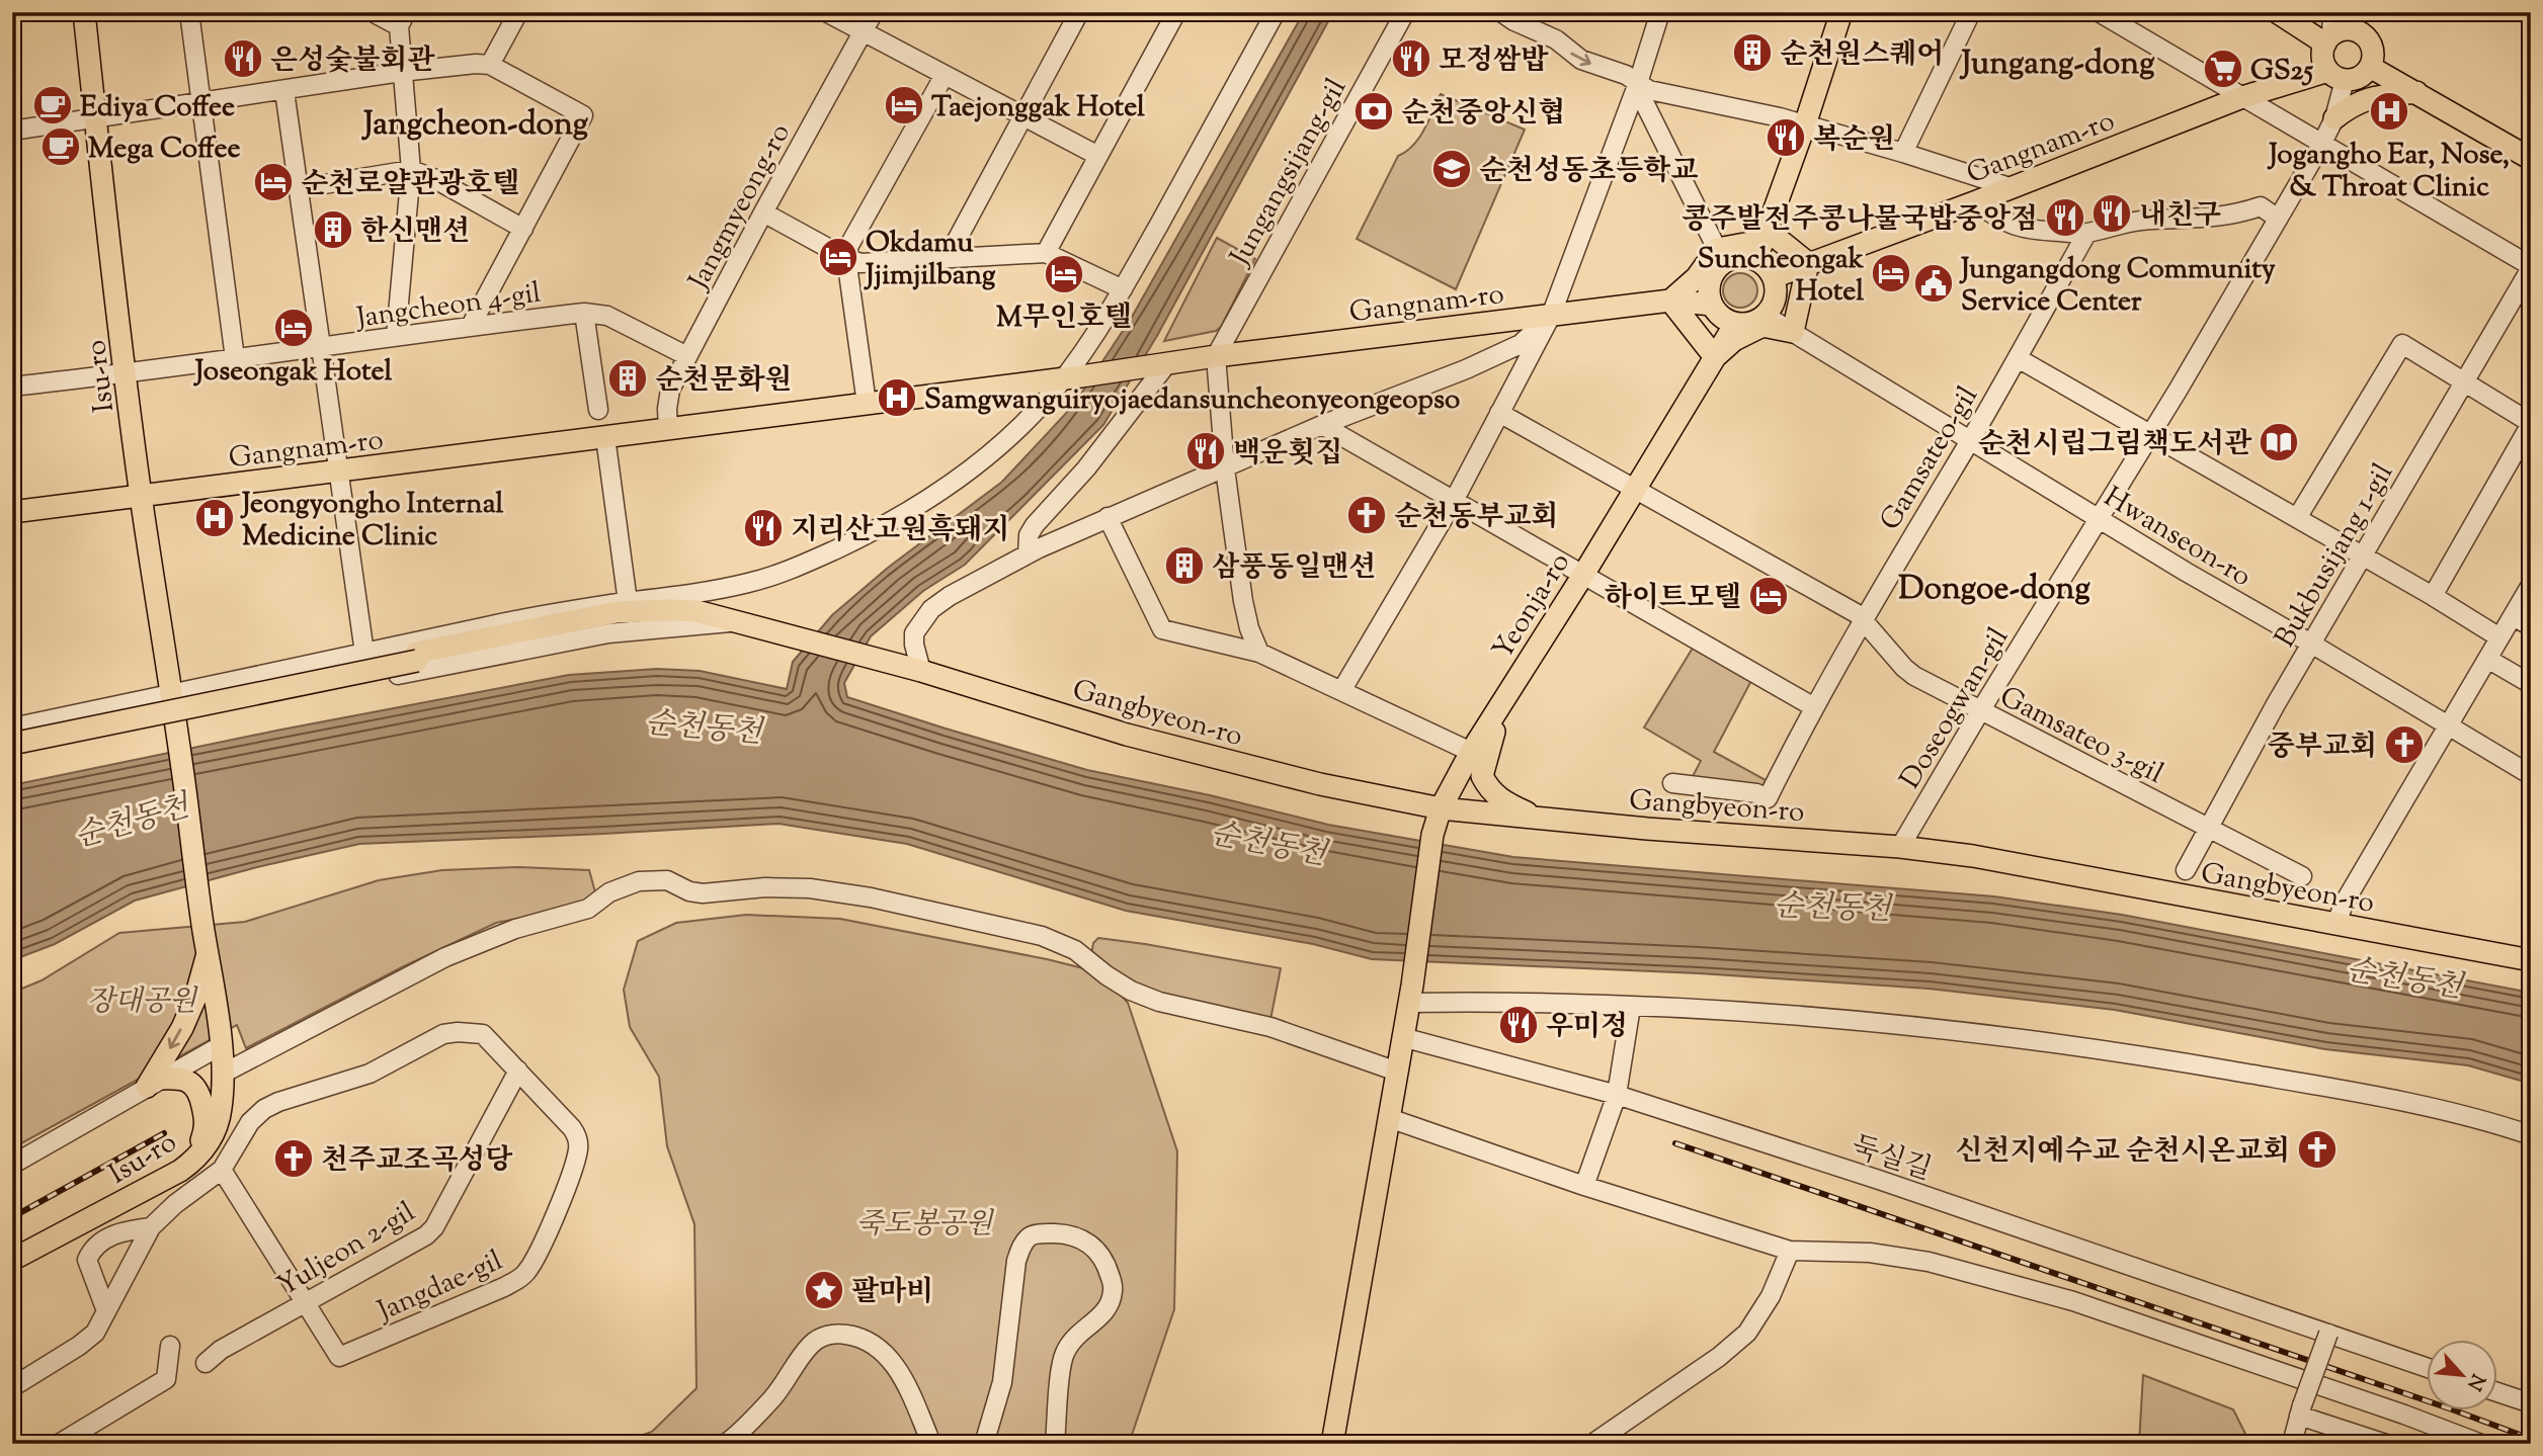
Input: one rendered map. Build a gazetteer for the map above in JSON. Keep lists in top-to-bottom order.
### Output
{
  "streets": {
    "main road": [
      "Gangnam-ro",
      "Isu-ro",
      "Yeonja-ro",
      "Gangbyeon-ro"
    ],
    "street": [
      "Jungangsijang-gil",
      "Jangmyeong-ro",
      "Jangcheon 4-gil",
      "Gamsateo-gil",
      "Hwanseon-ro",
      "Bukbusijang 1-gil",
      "Doseogwan-gil",
      "Gamsateo 3-gil",
      "둑실길",
      "Yuljeon 2-gil",
      "Jangdae-gil"
    ]
  },
  "crossings": [
    ["Gangnam-ro", "Jungangsijang-gil"],
    ["Gangnam-ro", "Jangmyeong-ro"],
    ["Gangnam-ro", "Jangcheon 4-gil"],
    ["Gangnam-ro", "Isu-ro"],
    ["Gangnam-ro", "Hwanseon-ro"],
    ["Gangnam-ro", "Yeonja-ro"],
    ["Gangnam-ro", "Doseogwan-gil"],
    ["Jangmyeong-ro", "Jangcheon 4-gil"],
    ["Jangcheon 4-gil", "Isu-ro"],
    ["Gamsateo-gil", "Hwanseon-ro"],
    ["Gamsateo-gil", "Gamsateo 3-gil"],
    ["Hwanseon-ro", "Bukbusijang 1-gil"],
    ["Hwanseon-ro", "Yeonja-ro"],
    ["Hwanseon-ro", "Doseogwan-gil"],
    ["Bukbusijang 1-gil", "Gamsateo 3-gil"],
    ["Yeonja-ro", "Gangbyeon-ro"],
    ["Yeonja-ro", "Gamsateo 3-gil"],
    ["Yeonja-ro", "둑실길"],
    ["Doseogwan-gil", "Gangbyeon-ro"],
    ["Doseogwan-gil", "Gamsateo 3-gil"],
    ["Yuljeon 2-gil", "Jangdae-gil"]
  ],
  "districts": ["Jungang-dong", "Jangcheon-dong", "Dongoe-dong"],
  "water": ["순천동천"],
  "parks": ["장대공원", "죽도봉공원"],
  "places": {
    "building": [
      "순천원스퀘어",
      "한신맨션",
      "순천문화원",
      "삼풍동일맨션"
    ],
    "restaurant": [
      "은성숯불회관",
      "모정쌈밥",
      "복순원",
      "내친구",
      "콩주발전주콩나물국밥중앙점",
      "백운횟집",
      "지리산고원흑돼지",
      "우미정"
    ],
    "supermarket": ["GS25"],
    "cafe": ["Ediya Coffee", "Mega Coffee"],
    "hotel": [
      "Taejonggak Hotel",
      "순천로얄관광호텔",
      "Okdamu Jjimjilbang",
      "Suncheongak Hotel",
      "M무인호텔",
      "Joseongak Hotel",
      "하이트모텔"
    ],
    "bank": ["순천중앙신협"],
    "hospital": ["Jogangho Ear, Nose, & Throat Clinic", "Samgwanguiryojaedansuncheonyeongeopso", "Jeongyongho Internal Medicine Clinic"],
    "school or university": ["순천성동초등학교"],
    "public building": ["Jungangdong Community Service Center"],
    "library": ["순천시립그림책도서관"],
    "church": [
      "순천동부교회",
      "중부교회",
      "신천지예수교 순천시온교회",
      "천주교조곡성당"
    ],
    "place": ["팔마비"]
  },
  "north": "bottom right"
}
